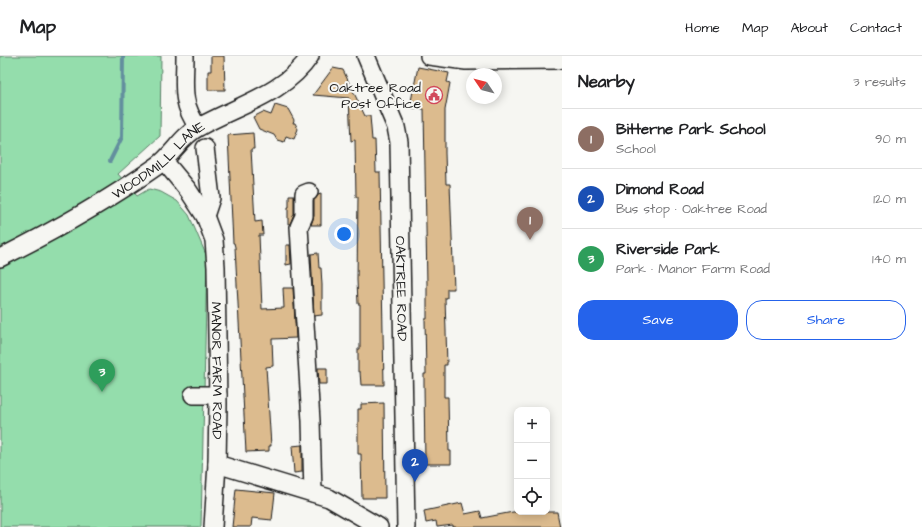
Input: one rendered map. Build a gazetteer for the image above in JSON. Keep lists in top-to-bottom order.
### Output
{
  "streets": {
    "street": ["WOODMILL LANE", "OAKTREE ROAD", "MANOR FARM ROAD"]
  },
  "crossings": [
    ["WOODMILL LANE", "MANOR FARM ROAD"]
  ],
  "places": {
    "public building": ["Oaktree Road Post Office"]
  },
  "north": "top left",
  "page": {
    "header": "Map",
    "nav": [
      "Home",
      "Map",
      "About",
      "Contact"
    ],
    "heading": ["Nearby", "3 results"],
    "list": [
      {
        "mark": "1",
        "name": "Bitterne Park School",
        "note": "School",
        "value": "90 m"
      },
      {
        "mark": "2",
        "name": "Dimond Road",
        "note": "Bus stop · Oaktree Road",
        "value": "120 m"
      },
      {
        "mark": "3",
        "name": "Riverside Park",
        "note": "Park · Manor Farm Road",
        "value": "140 m"
      }
    ],
    "pins": ["1", "3", "2"],
    "buttons": ["Save", "Share"],
    "map_buttons": ["+", "−"]
  }
}
